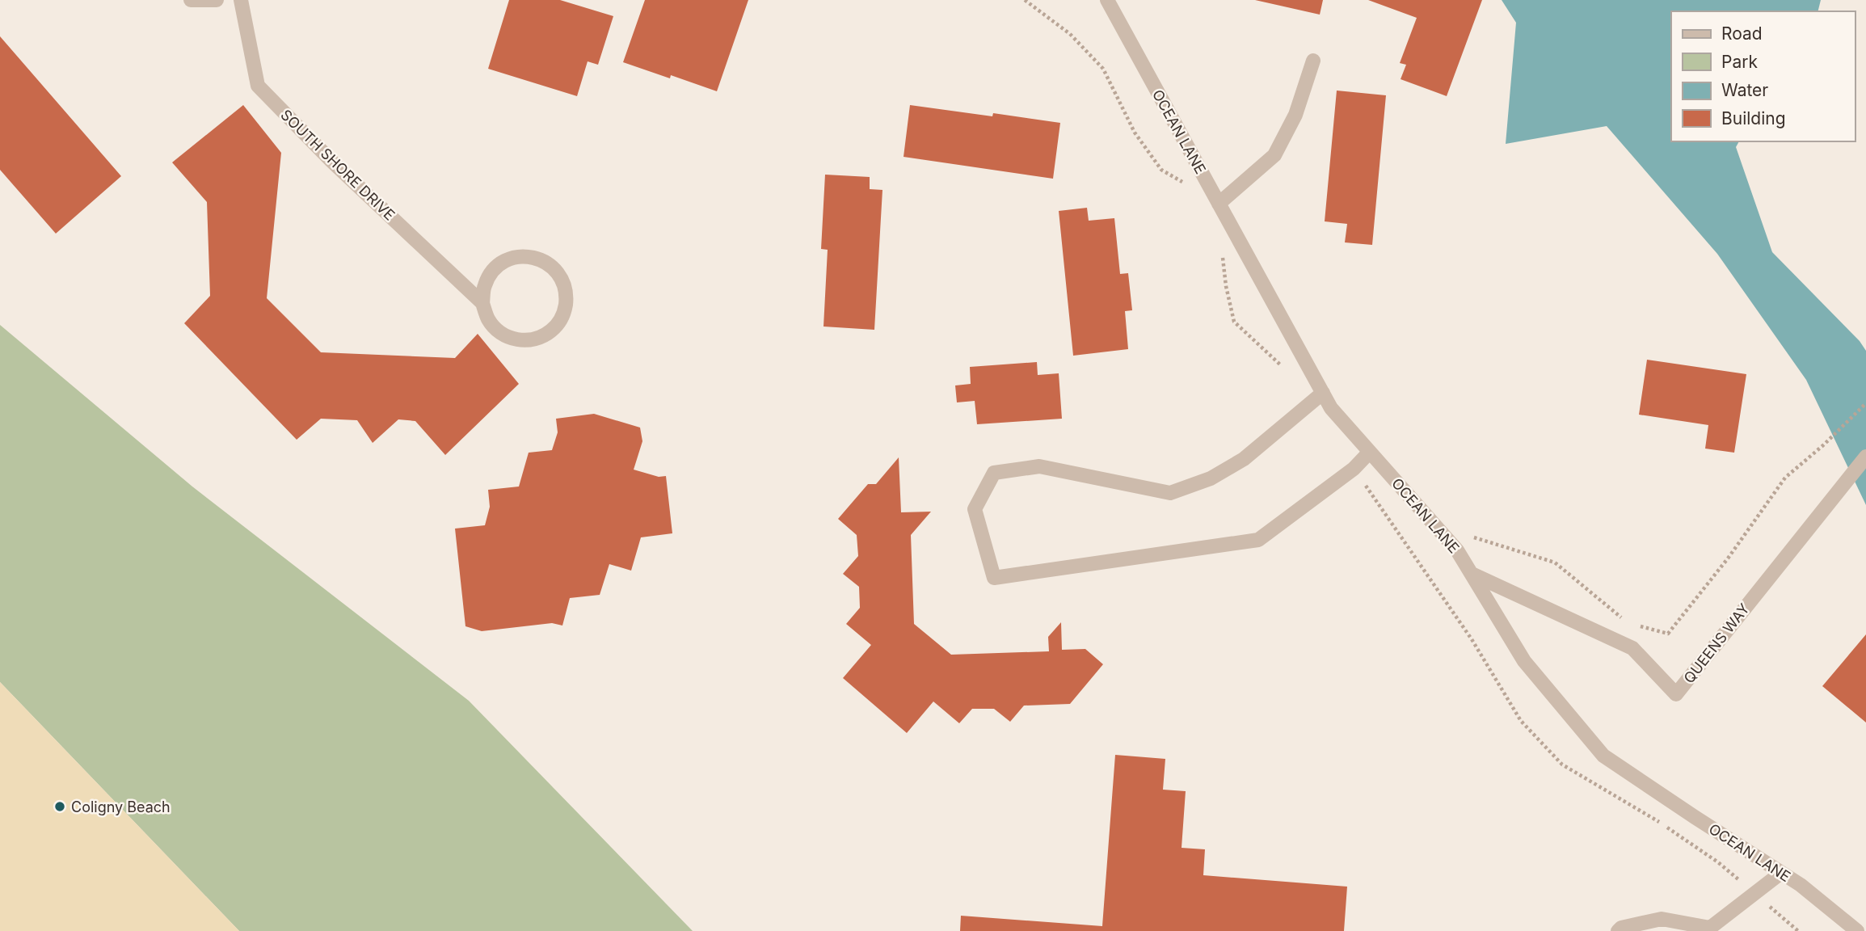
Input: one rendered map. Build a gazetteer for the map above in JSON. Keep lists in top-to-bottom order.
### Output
{
  "streets": {
    "street": ["OCEAN LANE", "SOUTH SHORE DRIVE", "QUEENS WAY"]
  },
  "crossings": [
    ["OCEAN LANE", "QUEENS WAY"]
  ],
  "places": ["Coligny Beach"],
  "legend": [
    "Road",
    "Park",
    "Water",
    "Building"
  ]
}
